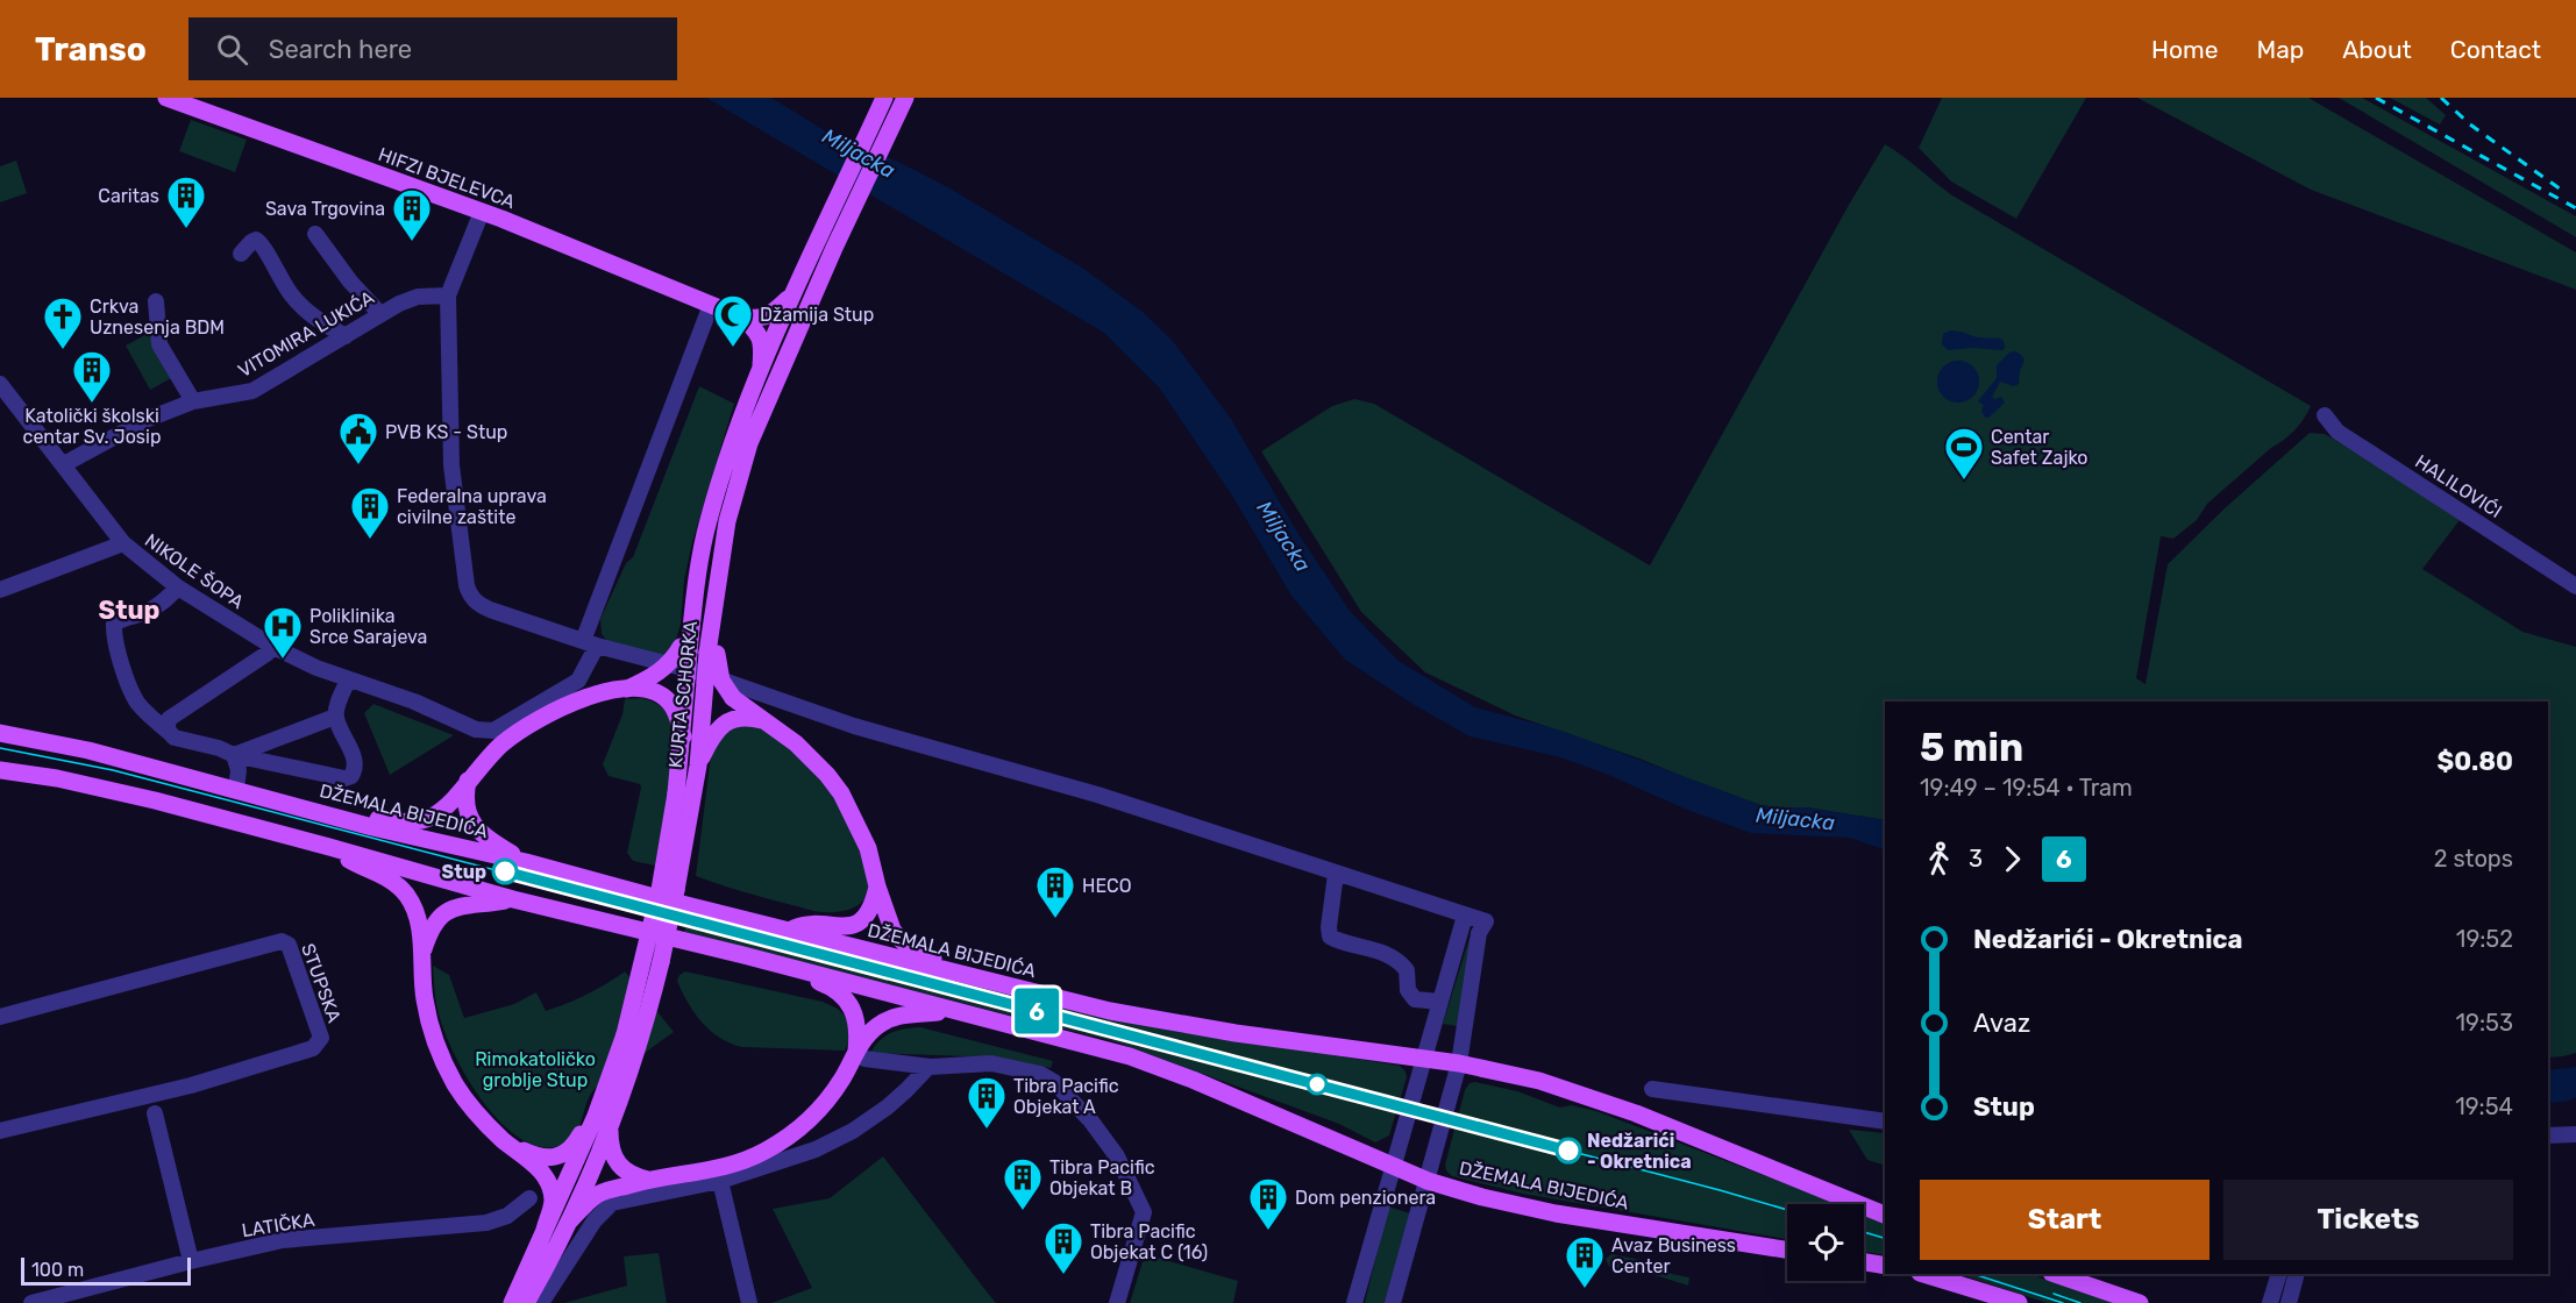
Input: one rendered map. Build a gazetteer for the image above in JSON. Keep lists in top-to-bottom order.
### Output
{
  "streets": {
    "main road": ["HIFZI BJELEVCA", "KURTA SCHORKA", "DŽEMALA BIJEDIĆA"],
    "street": [
      "VITOMIRA LUKIĆA",
      "HALILOVIĆI",
      "NIKOLE ŠOPA",
      "STUPSKA",
      "LATIČKA"
    ]
  },
  "crossings": [
    ["VITOMIRA LUKIĆA", "NIKOLE ŠOPA"]
  ],
  "districts": ["Stup"],
  "water": ["Miljacka"],
  "parks": ["Rimokatoličko groblje Stup"],
  "places": {
    "building": [
      "Caritas",
      "Sava Trgovina",
      "Katolički školski centar Sv. Josip",
      "Federalna uprava civilne zaštite",
      "HECO",
      "Tibra Pacific Objekat A",
      "Tibra Pacific Objekat B",
      "Dom penzionera",
      "Tibra Pacific Objekat C (16)",
      "Avaz Business Center"
    ],
    "mosque": ["Džamija Stup"],
    "church": ["Crkva Uznesenja BDM"],
    "public building": ["PVB KS - Stup"],
    "sports": ["Centar Safet Zajko"],
    "hospital": ["Poliklinika Srce Sarajeva"],
    "other": ["Stup", "Nedžarići - Okretnica"]
  },
  "lines": ["tram line 6"],
  "scale_bar": "100 m",
  "page": {
    "header": "Transo",
    "search": "Search here",
    "nav": [
      "Home",
      "Map",
      "About",
      "Contact"
    ],
    "on_map": "6",
    "heading": ["5 min", "19:49 – 19:54 · Tram", "$0.80"],
    "legs": ["3", "6", "2 stops"],
    "list": [
      {
        "name": "Nedžarići - Okretnica",
        "value": "19:52"
      },
      {
        "name": "Avaz",
        "value": "19:53"
      },
      {
        "name": "Stup",
        "value": "19:54"
      }
    ],
    "buttons": ["Start", "Tickets"],
    "scale": "100 m"
  }
}
